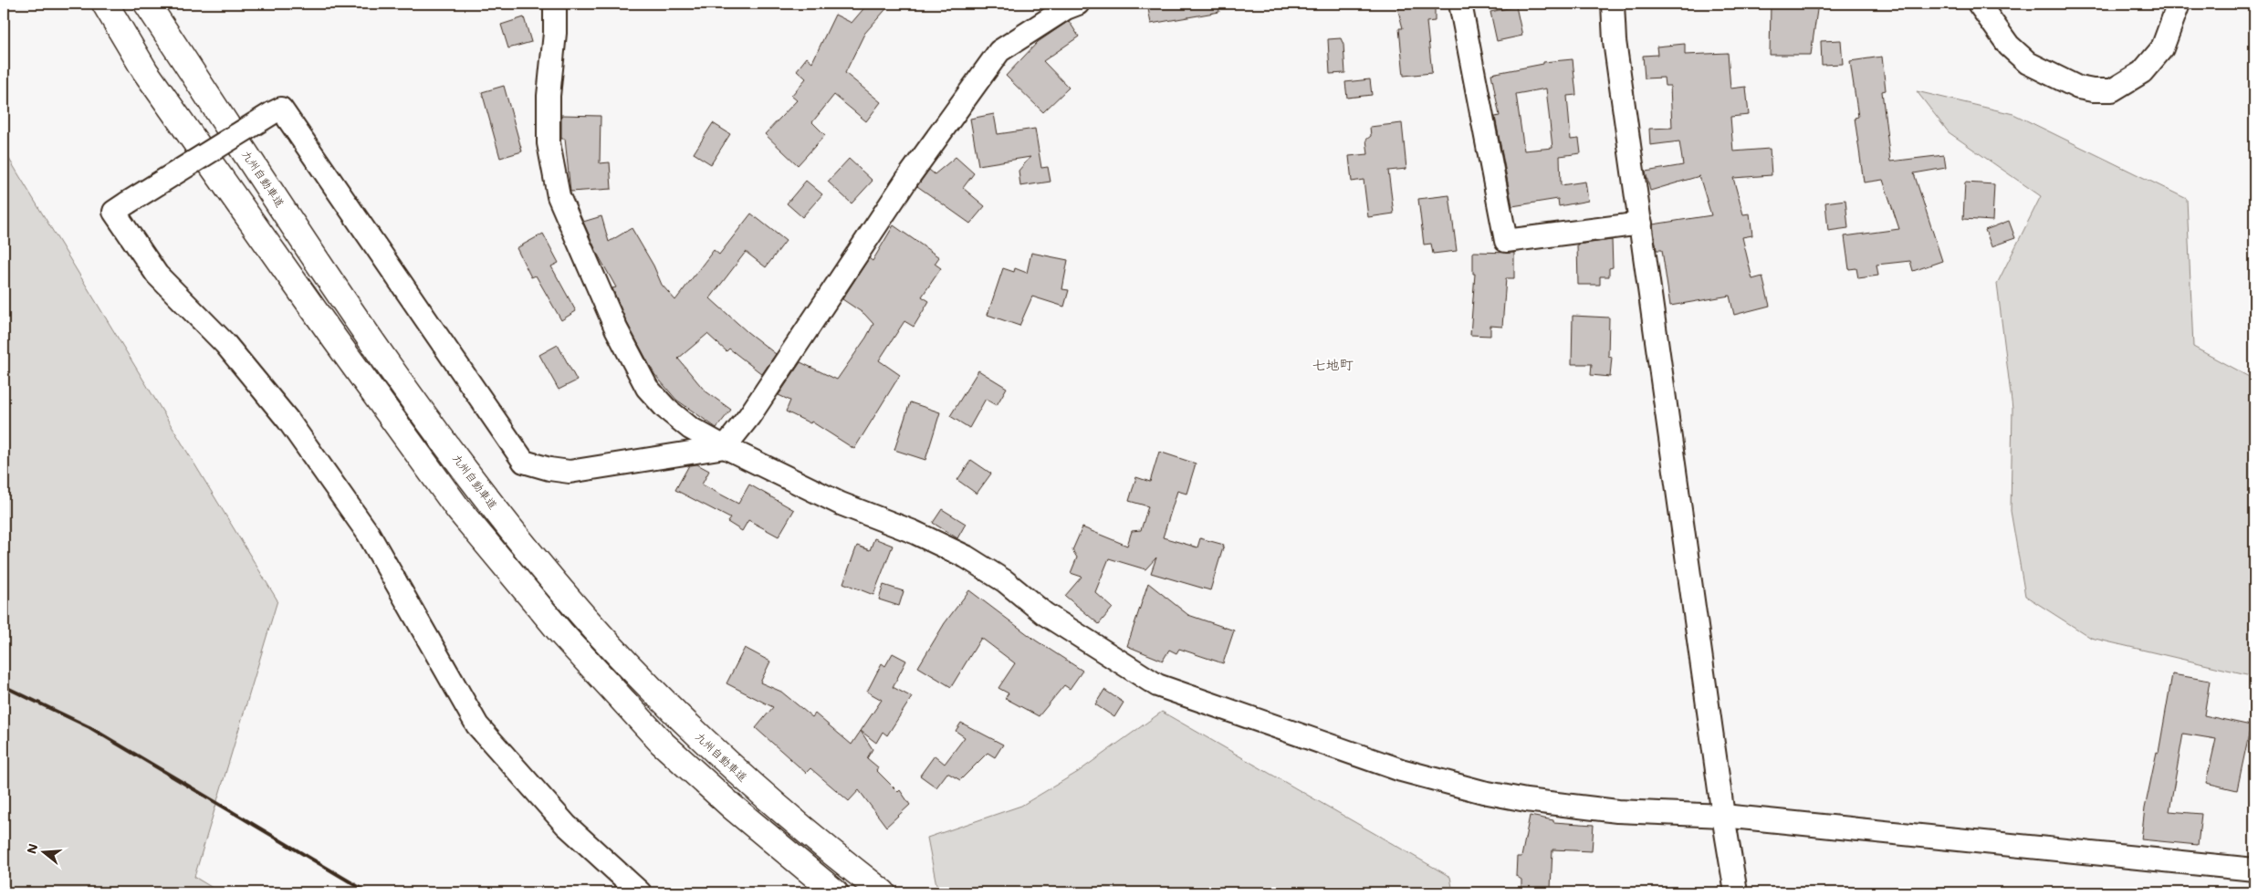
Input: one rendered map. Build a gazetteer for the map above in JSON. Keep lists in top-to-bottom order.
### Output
{
  "streets": {
    "highway": ["九州自動車道"]
  },
  "districts": ["七地町"],
  "north": "left"
}
